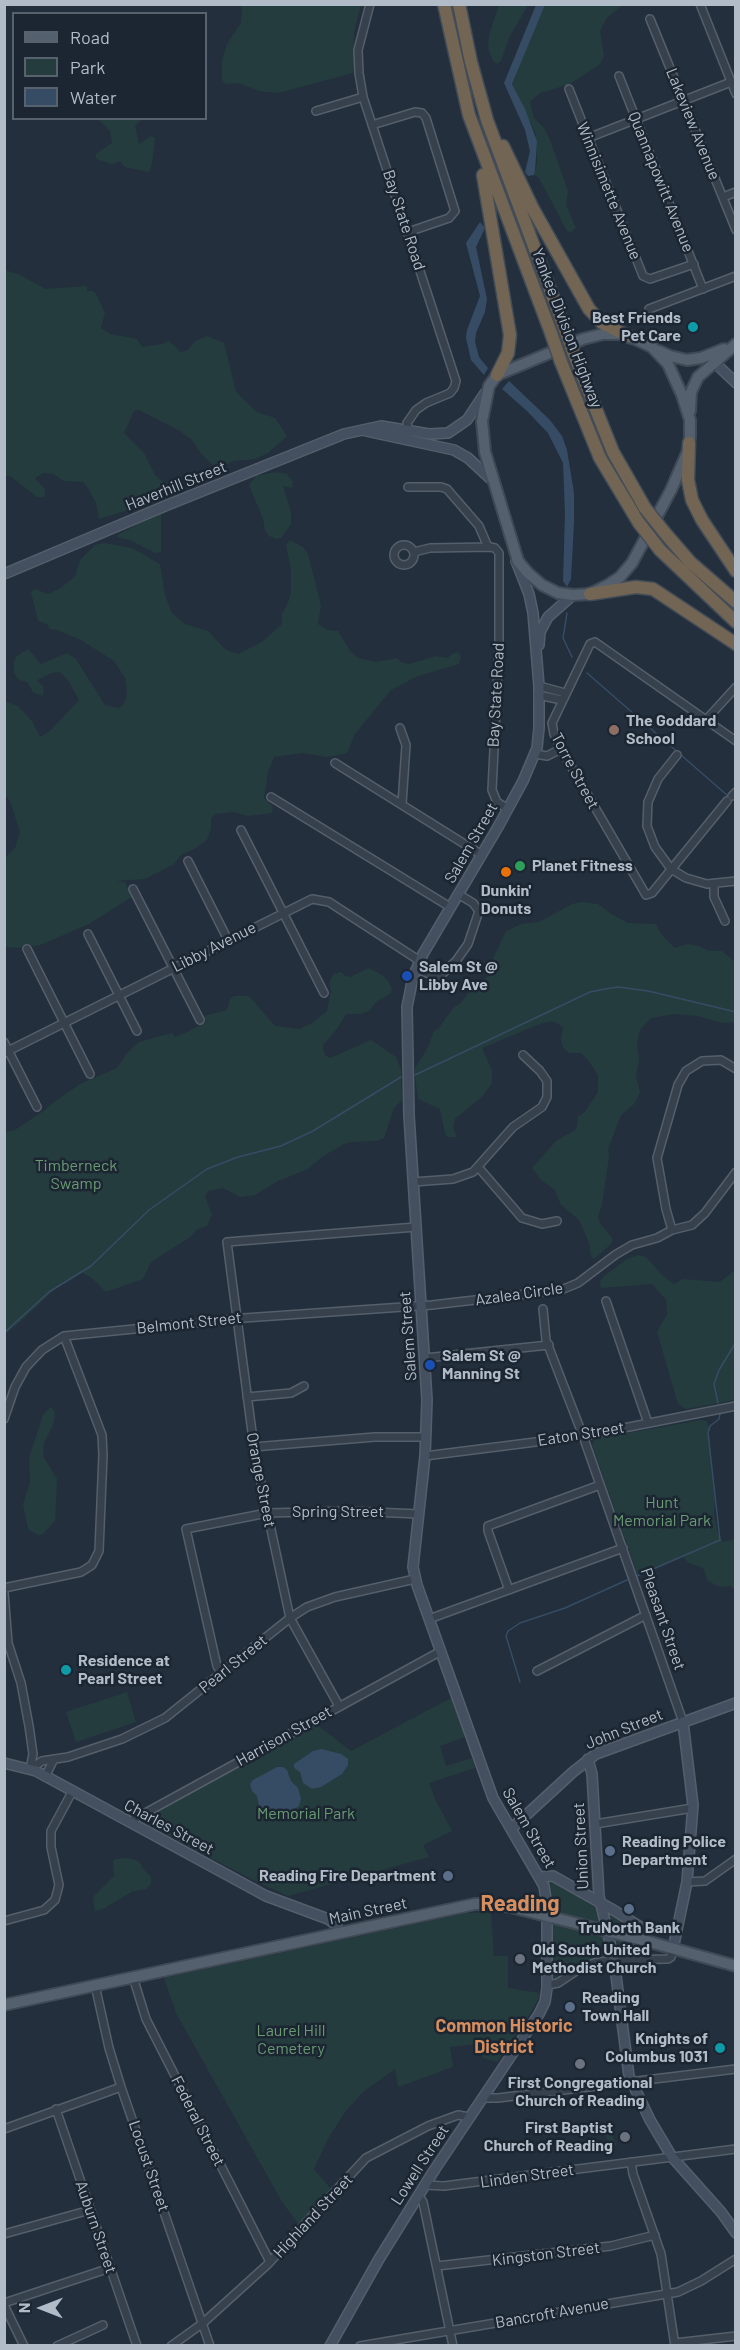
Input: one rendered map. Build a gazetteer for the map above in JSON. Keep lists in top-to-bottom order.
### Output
{
  "streets": {
    "highway": ["Yankee Division Highway"],
    "main road": ["Main Street"],
    "street": [
      "Lakeview Avenue",
      "Quannapowitt Avenue",
      "Winnisimette Avenue",
      "Bay State Road",
      "Haverhill Street",
      "Torre Street",
      "Salem Street",
      "Libby Avenue",
      "Azalea Circle",
      "Belmont Street",
      "Eaton Street",
      "Orange Street",
      "Spring Street",
      "Pleasant Street",
      "Pearl Street",
      "John Street",
      "Harrison Street",
      "Charles Street",
      "Union Street",
      "Federal Street",
      "Lowell Street",
      "Locust Street",
      "Linden Street",
      "Highland Street",
      "Auburn Street",
      "Kingston Street",
      "Bancroft Avenue"
    ]
  },
  "crossings": [
    ["Quannapowitt Avenue", "Winnisimette Avenue"],
    ["Bay State Road", "Haverhill Street"],
    ["Bay State Road", "Salem Street"],
    ["Salem Street", "Libby Avenue"],
    ["Salem Street", "Azalea Circle"],
    ["Salem Street", "Belmont Street"],
    ["Salem Street", "Eaton Street"],
    ["Salem Street", "Orange Street"],
    ["Salem Street", "Spring Street"],
    ["Salem Street", "Pearl Street"],
    ["Salem Street", "John Street"],
    ["Salem Street", "Harrison Street"],
    ["Salem Street", "Main Street"],
    ["Salem Street", "Lowell Street"],
    ["Azalea Circle", "Belmont Street"],
    ["Belmont Street", "Orange Street"],
    ["Eaton Street", "Pleasant Street"],
    ["Orange Street", "Spring Street"],
    ["Orange Street", "Pearl Street"],
    ["Orange Street", "Harrison Street"],
    ["Spring Street", "Pearl Street"],
    ["Pleasant Street", "John Street"],
    ["Pleasant Street", "Main Street"],
    ["Pearl Street", "Charles Street"],
    ["John Street", "Union Street"],
    ["Harrison Street", "Charles Street"],
    ["Charles Street", "Main Street"],
    ["Union Street", "Main Street"],
    ["Union Street", "Linden Street"],
    ["Main Street", "Federal Street"],
    ["Main Street", "Locust Street"],
    ["Federal Street", "Highland Street"],
    ["Lowell Street", "Linden Street"],
    ["Lowell Street", "Highland Street"],
    ["Locust Street", "Highland Street"]
  ],
  "districts": ["Reading", "Common Historic District"],
  "parks": [
    "Timberneck Swamp",
    "Hunt Memorial Park",
    "Memorial Park",
    "Laurel Hill Cemetery"
  ],
  "places": [
    "Best Friends Pet Care",
    "The Goddard School",
    "Planet Fitness",
    "Dunkin' Donuts",
    "Salem St @ Libby Ave",
    "Salem St @ Manning St",
    "Residence at Pearl Street",
    "Reading Police Department",
    "Reading Fire Department",
    "TruNorth Bank",
    "Old South United Methodist Church",
    "Reading Town Hall",
    "Knights of Columbus 1031",
    "First Congregational Church of Reading",
    "First Baptist Church of Reading"
  ],
  "legend": ["Road", "Park", "Water"],
  "north": "left"
}
